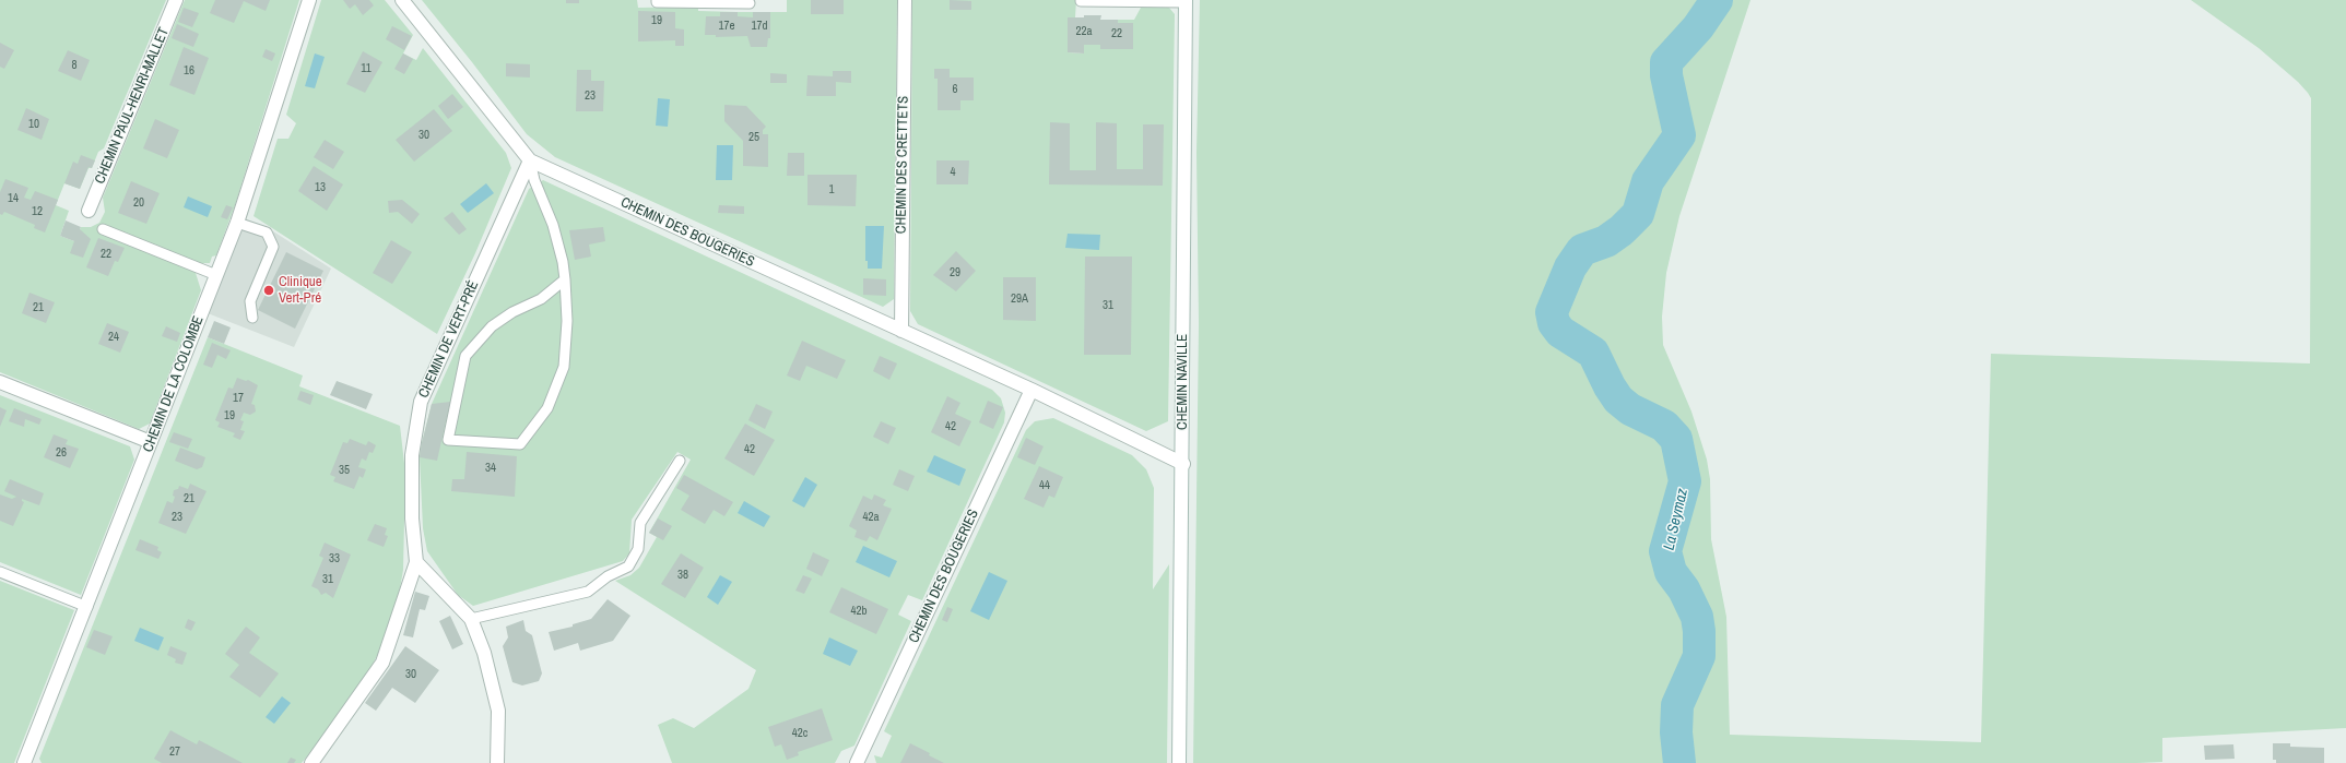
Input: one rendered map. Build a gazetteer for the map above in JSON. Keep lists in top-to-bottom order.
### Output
{
  "streets": {
    "street": [
      "CHEMIN PAUL-HENRI-MALLET",
      "CHEMIN DES CRETTETS",
      "CHEMIN DES BOUGERIES",
      "CHEMIN DE VERT-PRÉ",
      "CHEMIN NAVILLE",
      "CHEMIN DE LA COLOMBE"
    ]
  },
  "crossings": [
    ["CHEMIN DES CRETTETS", "CHEMIN DES BOUGERIES"],
    ["CHEMIN DES BOUGERIES", "CHEMIN DE VERT-PRÉ"],
    ["CHEMIN DES BOUGERIES", "CHEMIN NAVILLE"]
  ],
  "water": ["La Seymaz"],
  "places": ["Clinique Vert-Pré"],
  "house_numbers": [
    "19",
    "17e",
    "17d",
    "22a",
    "22",
    "8",
    "11",
    "16",
    "6",
    "23",
    "10",
    "30",
    "25",
    "4",
    "13",
    "1",
    "14",
    "20",
    "12",
    "22",
    "29",
    "29A",
    "31",
    "21",
    "24",
    "17",
    "19",
    "42",
    "42",
    "26",
    "34",
    "35",
    "44",
    "21",
    "23",
    "42a",
    "33",
    "38",
    "31",
    "42b",
    "30",
    "42c",
    "27"
  ]
}
